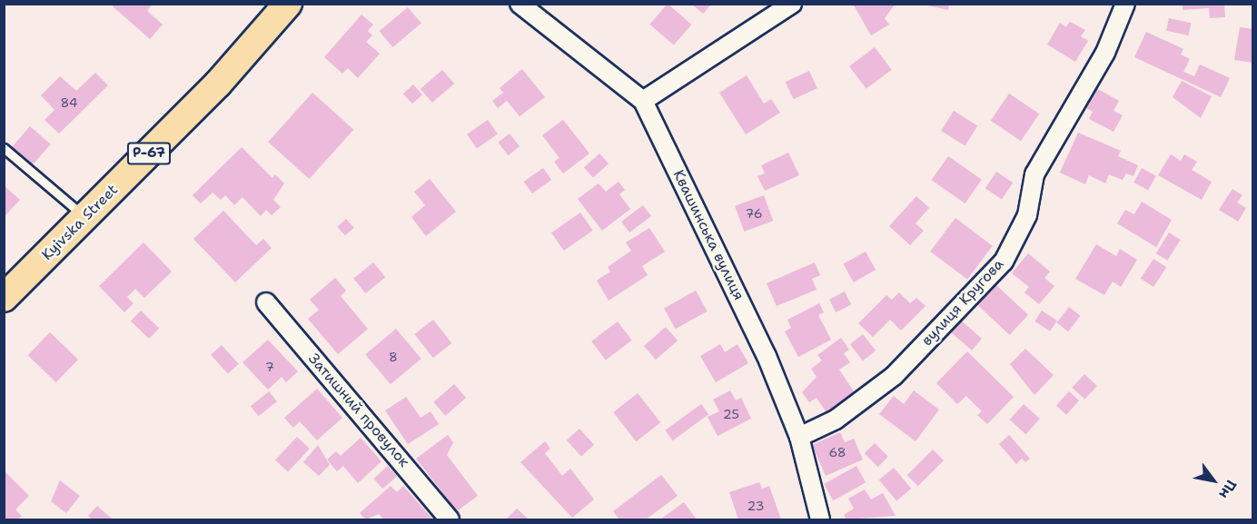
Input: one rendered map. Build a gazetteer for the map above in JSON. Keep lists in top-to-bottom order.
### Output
{
  "streets": {
    "main road": ["Р-67", "Kyivska Street"],
    "street": ["Квашинська вулиця", "вулиця Кругова", "Затишний провулок"]
  },
  "crossings": [
    ["Квашинська вулиця", "вулиця Кругова"]
  ],
  "house_numbers": [
    "84",
    "76",
    "8",
    "7",
    "25",
    "68",
    "23"
  ],
  "north": "bottom right"
}
